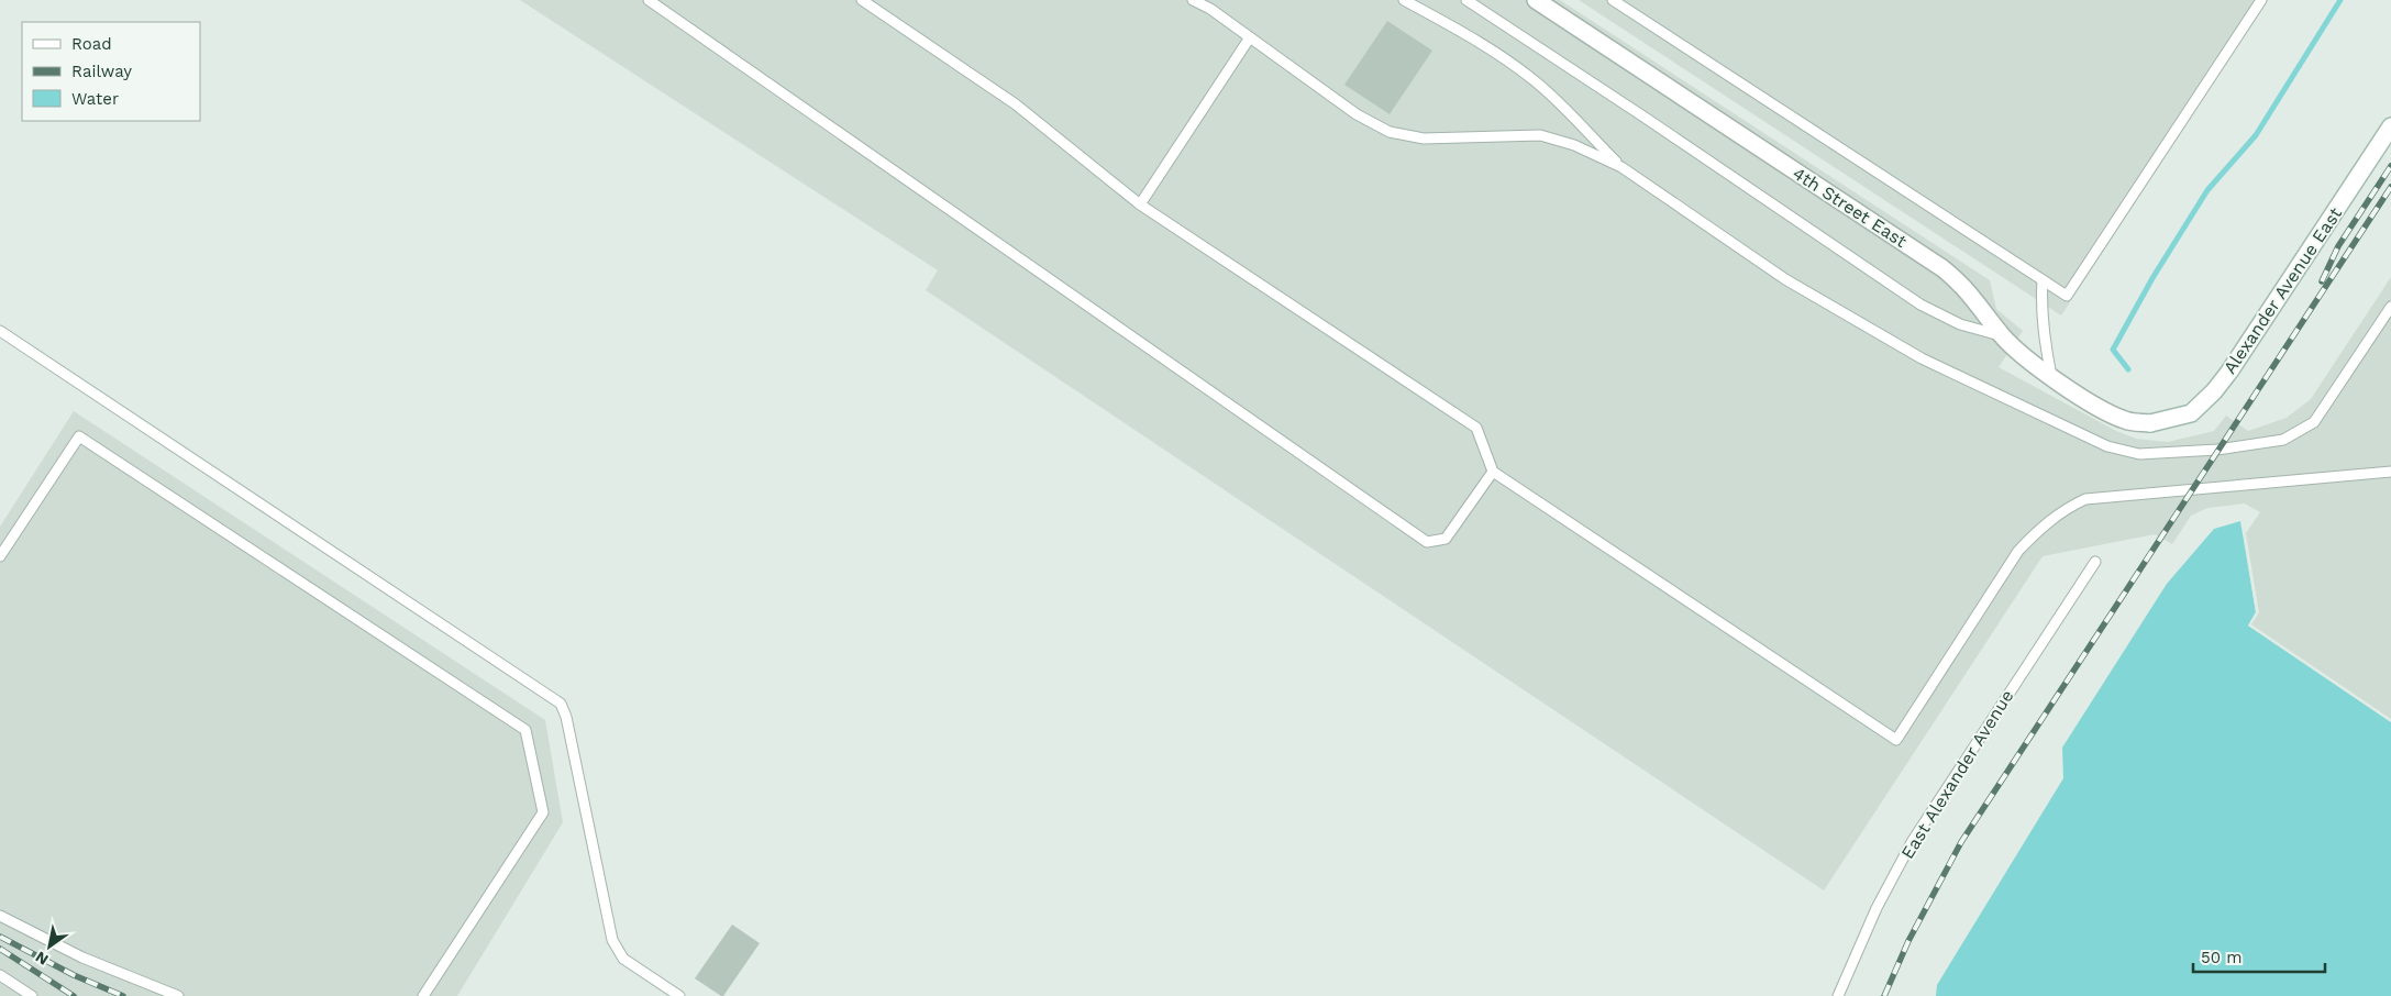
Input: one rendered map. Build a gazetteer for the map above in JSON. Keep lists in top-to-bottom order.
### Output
{
  "streets": {
    "street": ["4th Street East", "Alexander Avenue East"],
    "lane": ["East Alexander Avenue"]
  },
  "crossings": [
    ["4th Street East", "Alexander Avenue East"]
  ],
  "legend": ["Road", "Railway", "Water"],
  "scale_bar": "50 m",
  "north": "bottom left"
}
